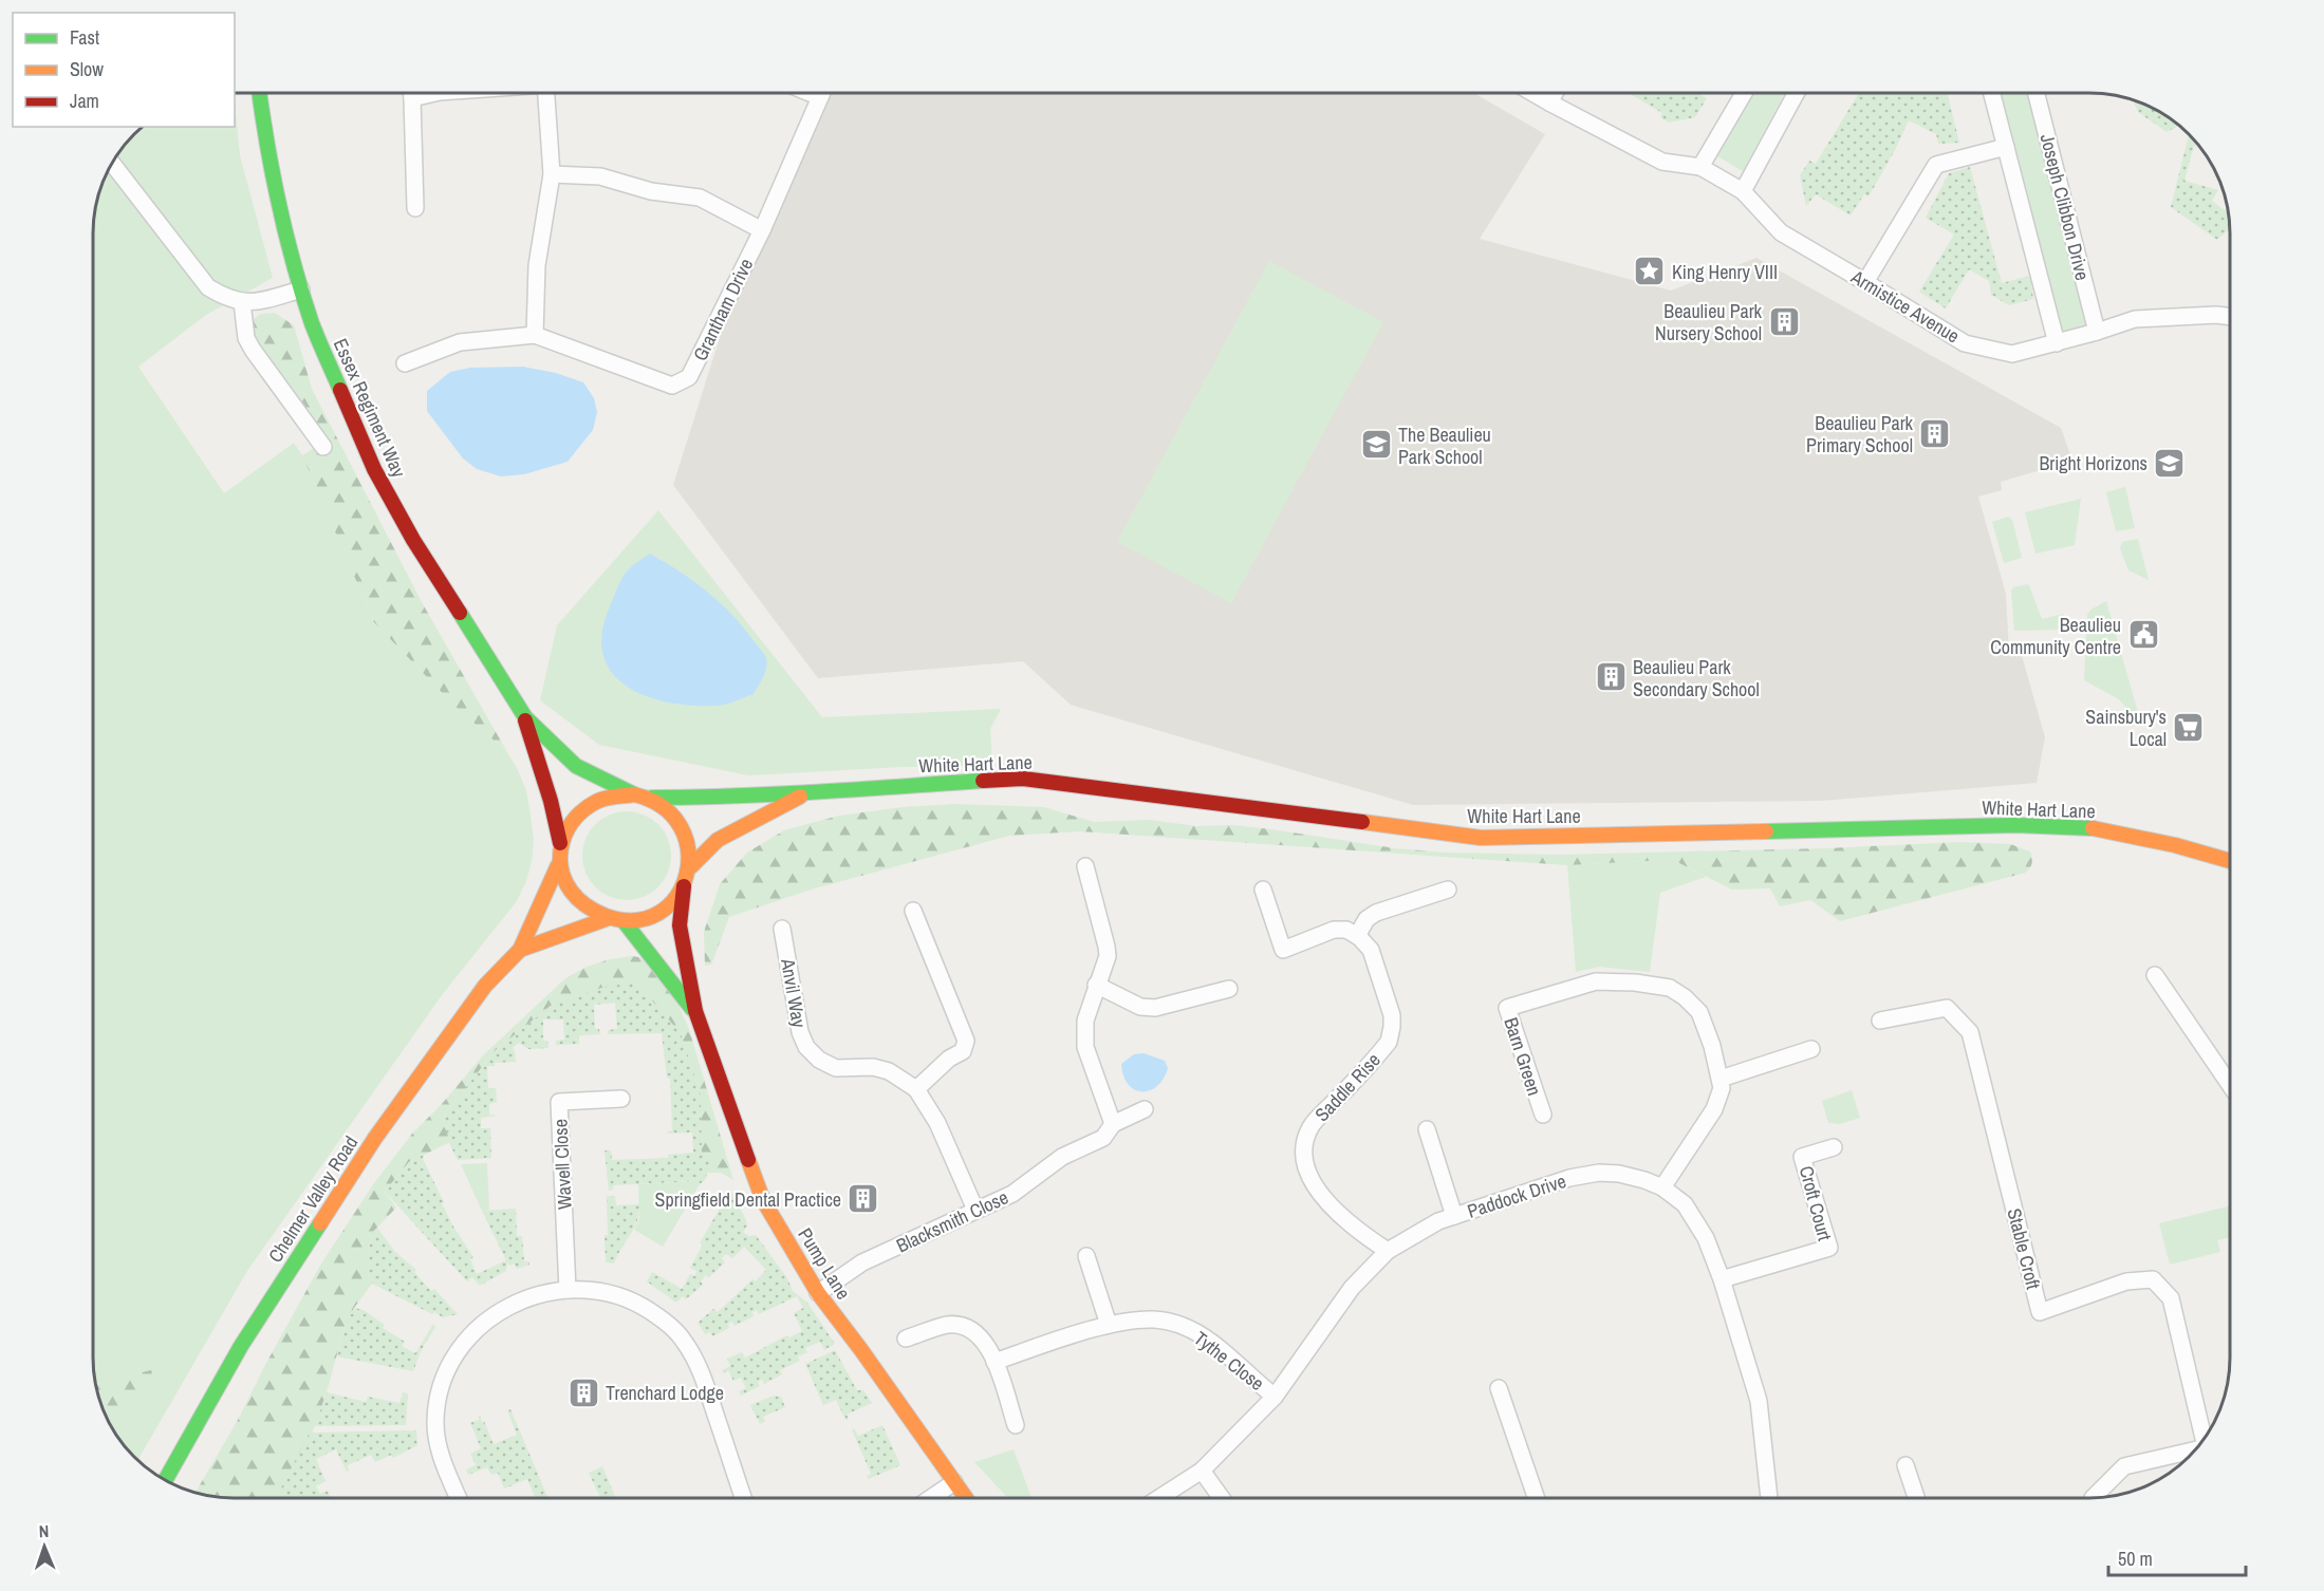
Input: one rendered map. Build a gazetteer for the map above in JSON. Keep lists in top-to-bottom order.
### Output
{
  "streets": {
    "street": [
      "Joseph Clibbon Drive",
      "Armistice Avenue",
      "Grantham Drive",
      "Essex Regiment Way",
      "White Hart Lane",
      "Anvil Way",
      "Barn Green",
      "Saddle Rise",
      "Wavell Close",
      "Paddock Drive",
      "Chelmer Valley Road",
      "Croft Court",
      "Blacksmith Close",
      "Stable Croft",
      "Pump Lane",
      "Tythe Close"
    ]
  },
  "crossings": [
    ["Joseph Clibbon Drive", "Armistice Avenue"],
    ["Essex Regiment Way", "White Hart Lane"],
    ["Essex Regiment Way", "Chelmer Valley Road"],
    ["Essex Regiment Way", "Pump Lane"],
    ["White Hart Lane", "Chelmer Valley Road"],
    ["White Hart Lane", "Pump Lane"],
    ["Anvil Way", "Blacksmith Close"],
    ["Barn Green", "Paddock Drive"],
    ["Saddle Rise", "Paddock Drive"],
    ["Paddock Drive", "Croft Court"],
    ["Paddock Drive", "Tythe Close"],
    ["Chelmer Valley Road", "Pump Lane"],
    ["Blacksmith Close", "Pump Lane"]
  ],
  "places": {
    "place": ["King Henry VIII"],
    "building": [
      "Beaulieu Park Nursery School",
      "Beaulieu Park Primary School",
      "Beaulieu Park Secondary School",
      "Springfield Dental Practice",
      "Trenchard Lodge"
    ],
    "school or university": ["The Beaulieu Park School", "Bright Horizons"],
    "public building": ["Beaulieu Community Centre"],
    "supermarket": ["Sainsbury's Local"]
  },
  "legend": ["Fast", "Slow", "Jam"],
  "scale_bar": "50 m",
  "north": "top"
}
